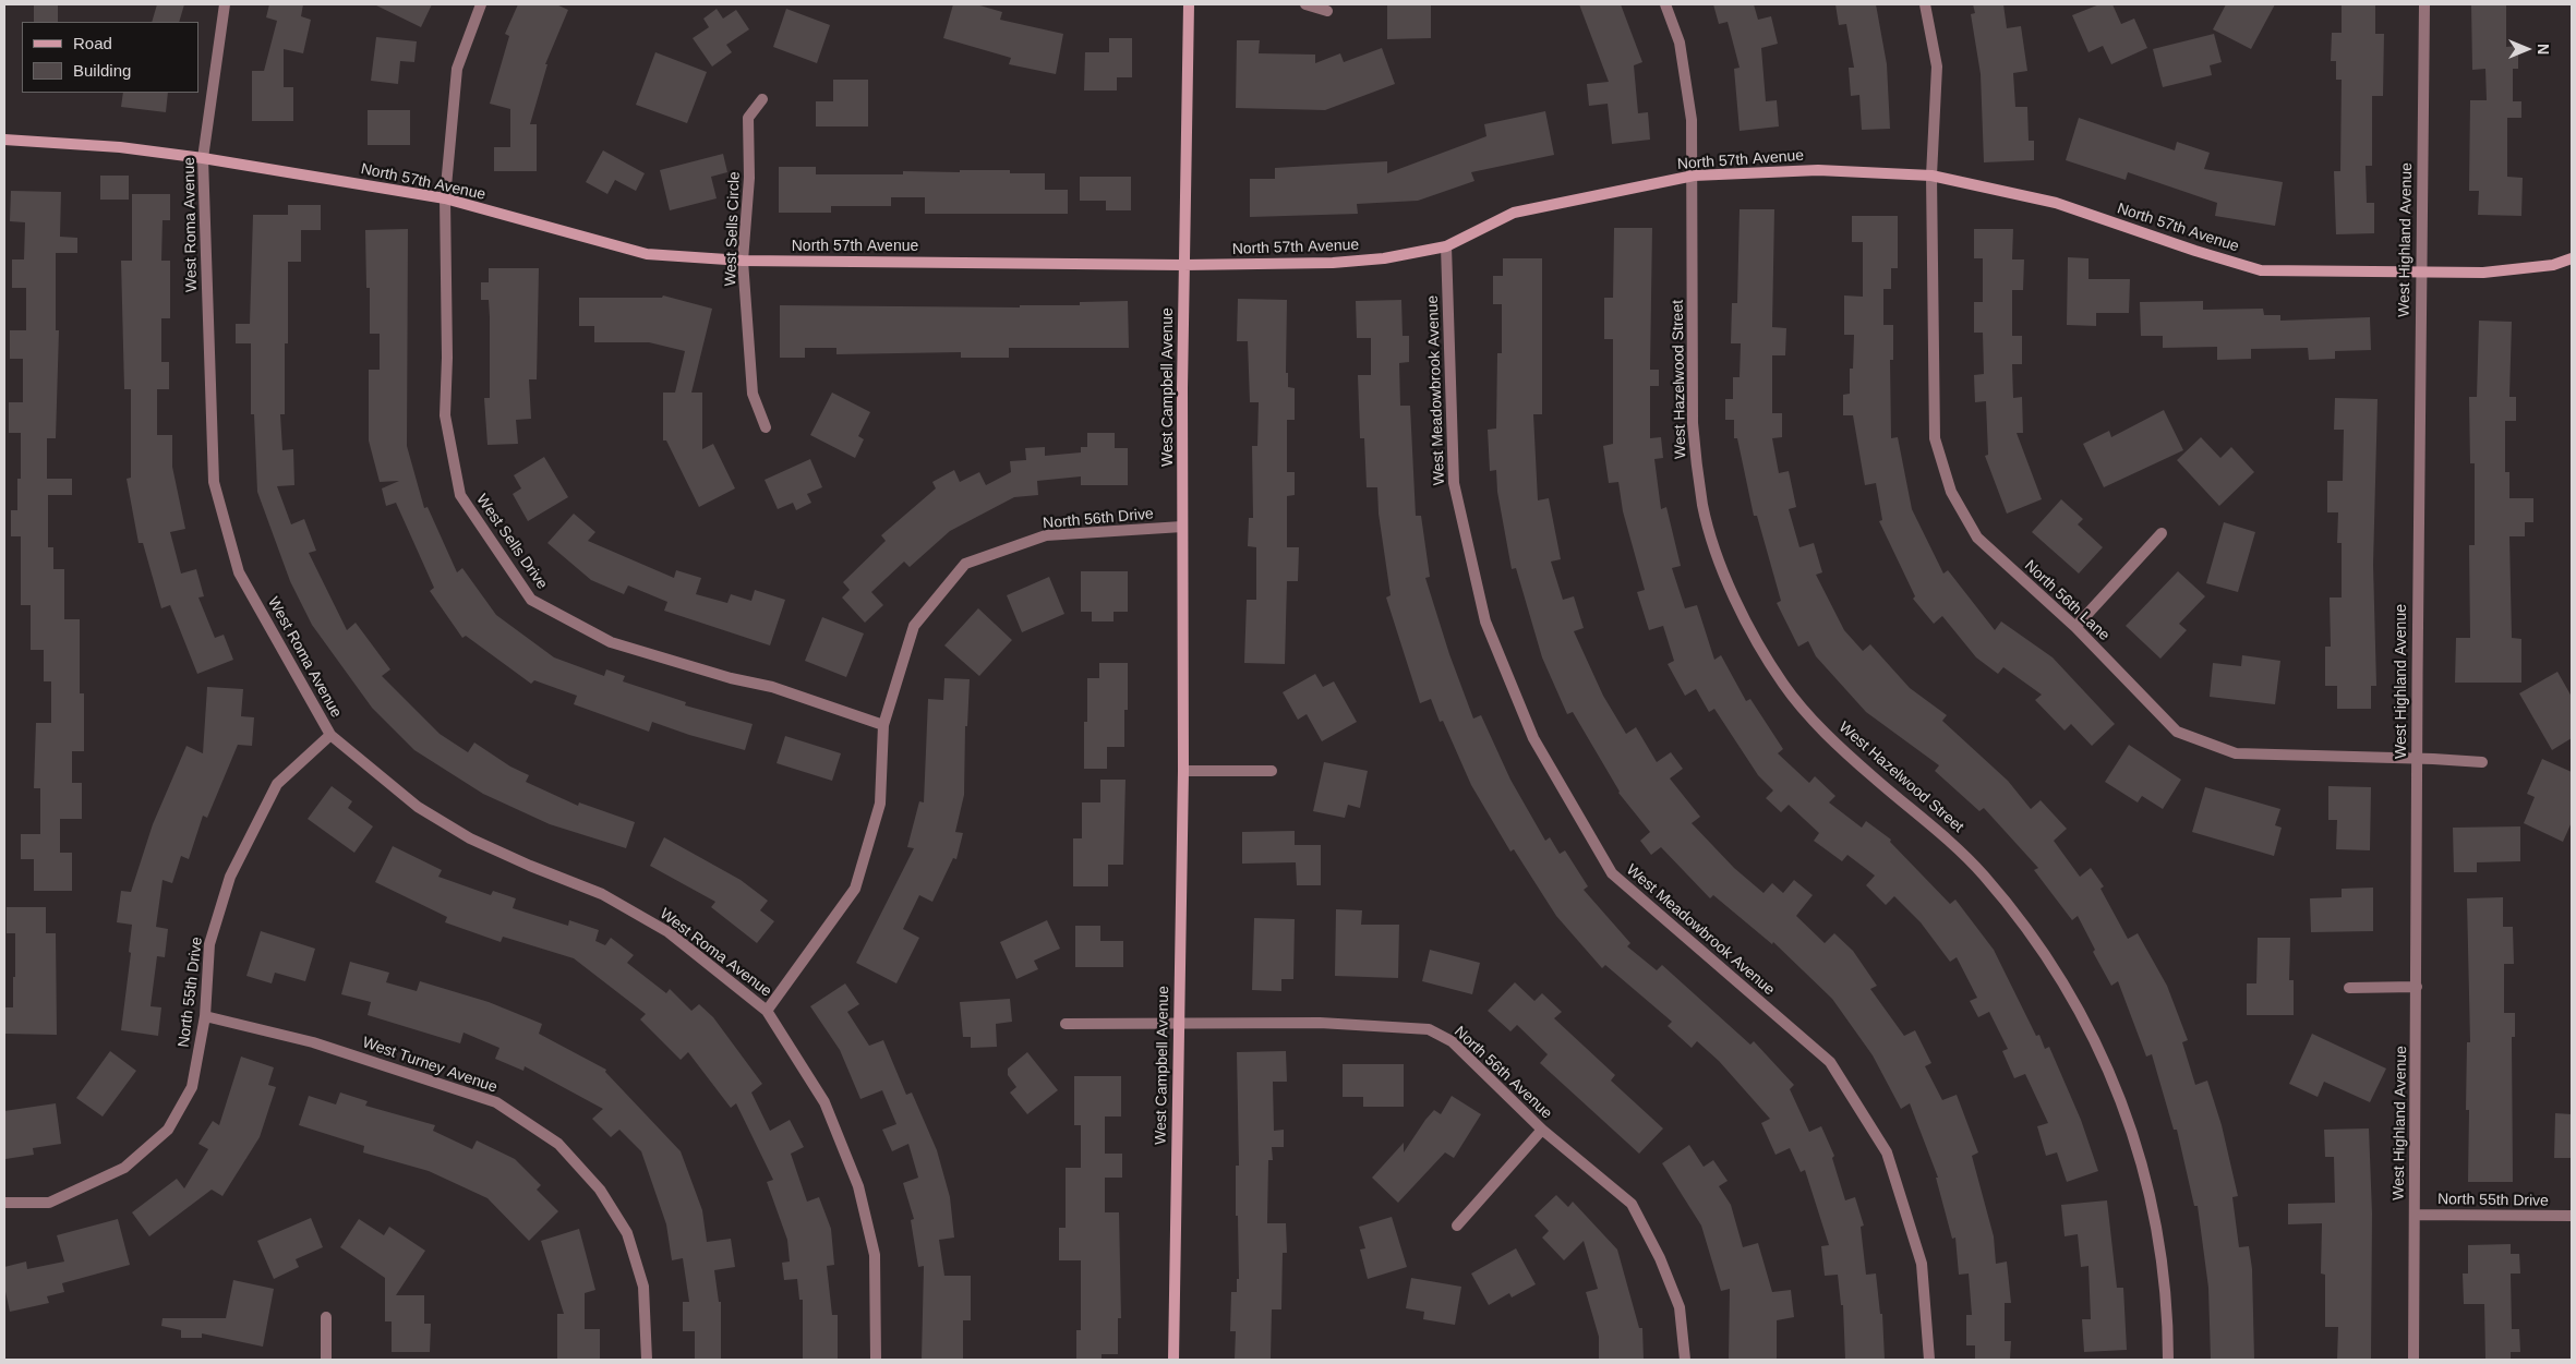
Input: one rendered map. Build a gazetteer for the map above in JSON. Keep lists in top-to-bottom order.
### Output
{
  "streets": {
    "street": [
      "North 57th Avenue",
      "West Roma Avenue",
      "West Sells Circle",
      "West Highland Avenue",
      "West Hazelwood Street",
      "West Campbell Avenue",
      "West Meadowbrook Avenue",
      "North 56th Drive",
      "West Sells Drive",
      "North 56th Lane",
      "North 55th Drive",
      "West Turney Avenue",
      "North 56th Avenue"
    ]
  },
  "crossings": [
    ["North 57th Avenue", "West Roma Avenue"],
    ["North 57th Avenue", "West Sells Circle"],
    ["North 57th Avenue", "West Highland Avenue"],
    ["North 57th Avenue", "West Hazelwood Street"],
    ["North 57th Avenue", "West Campbell Avenue"],
    ["North 57th Avenue", "West Meadowbrook Avenue"],
    ["North 57th Avenue", "West Sells Drive"],
    ["North 57th Avenue", "North 56th Lane"],
    ["West Roma Avenue", "North 56th Drive"],
    ["West Roma Avenue", "North 55th Drive"],
    ["West Highland Avenue", "North 56th Lane"],
    ["West Highland Avenue", "North 55th Drive"],
    ["West Campbell Avenue", "North 56th Drive"],
    ["West Campbell Avenue", "North 56th Avenue"],
    ["North 56th Drive", "West Sells Drive"],
    ["North 55th Drive", "West Turney Avenue"]
  ],
  "legend": ["Road", "Building"],
  "north": "right"
}
